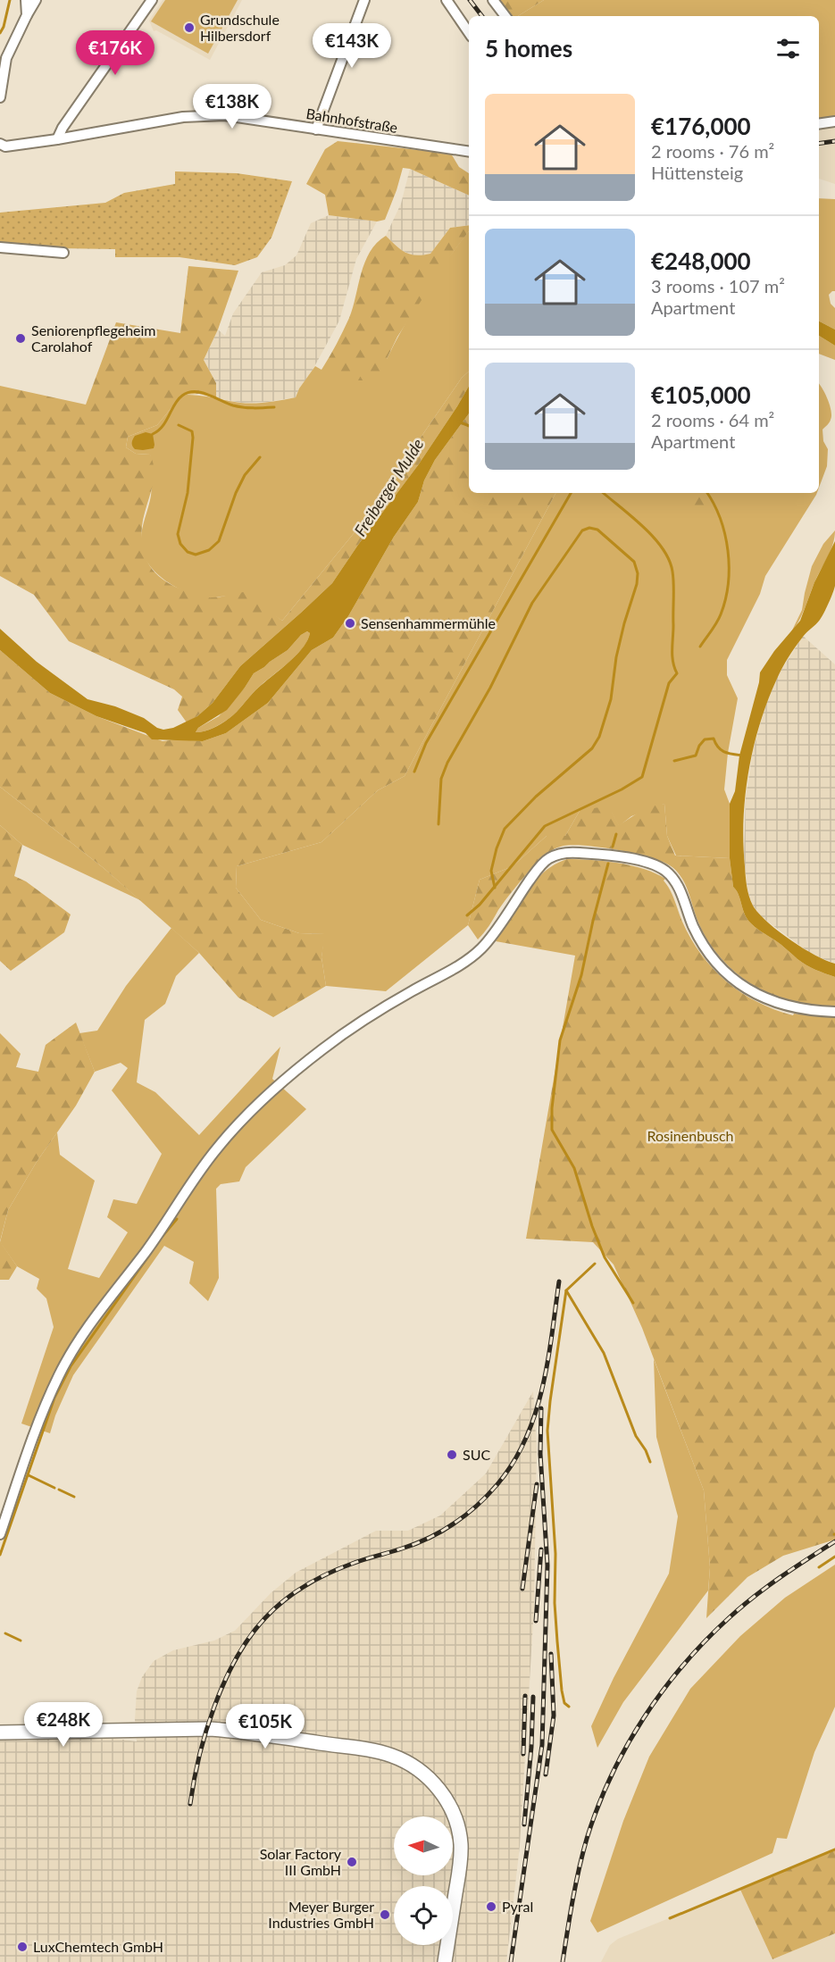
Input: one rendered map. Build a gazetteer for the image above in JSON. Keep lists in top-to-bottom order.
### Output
{
  "streets": {
    "street": ["Bahnhofstraße"]
  },
  "water": ["Freiberger Mulde"],
  "parks": ["Rosinenbusch"],
  "places": [
    "Grundschule Hilbersdorf",
    "Seniorenpflegeheim Carolahof",
    "Sensenhammermühle",
    "SUC",
    "Solar Factory III GmbH",
    "Pyral",
    "Meyer Burger Industries GmbH",
    "LuxChemtech GmbH"
  ],
  "north": "left",
  "page": {
    "heading": "5 homes",
    "price": [
      "€143K",
      "€176K",
      "€138K",
      "€248K",
      "€105K"
    ],
    "list": [
      {
        "name": "€176,000",
        "note": "2 rooms · 76 m² · Hüttensteig"
      },
      {
        "name": "€248,000",
        "note": "3 rooms · 107 m² · Apartment"
      },
      {
        "name": "€105,000",
        "note": "2 rooms · 64 m² · Apartment"
      }
    ]
  }
}
